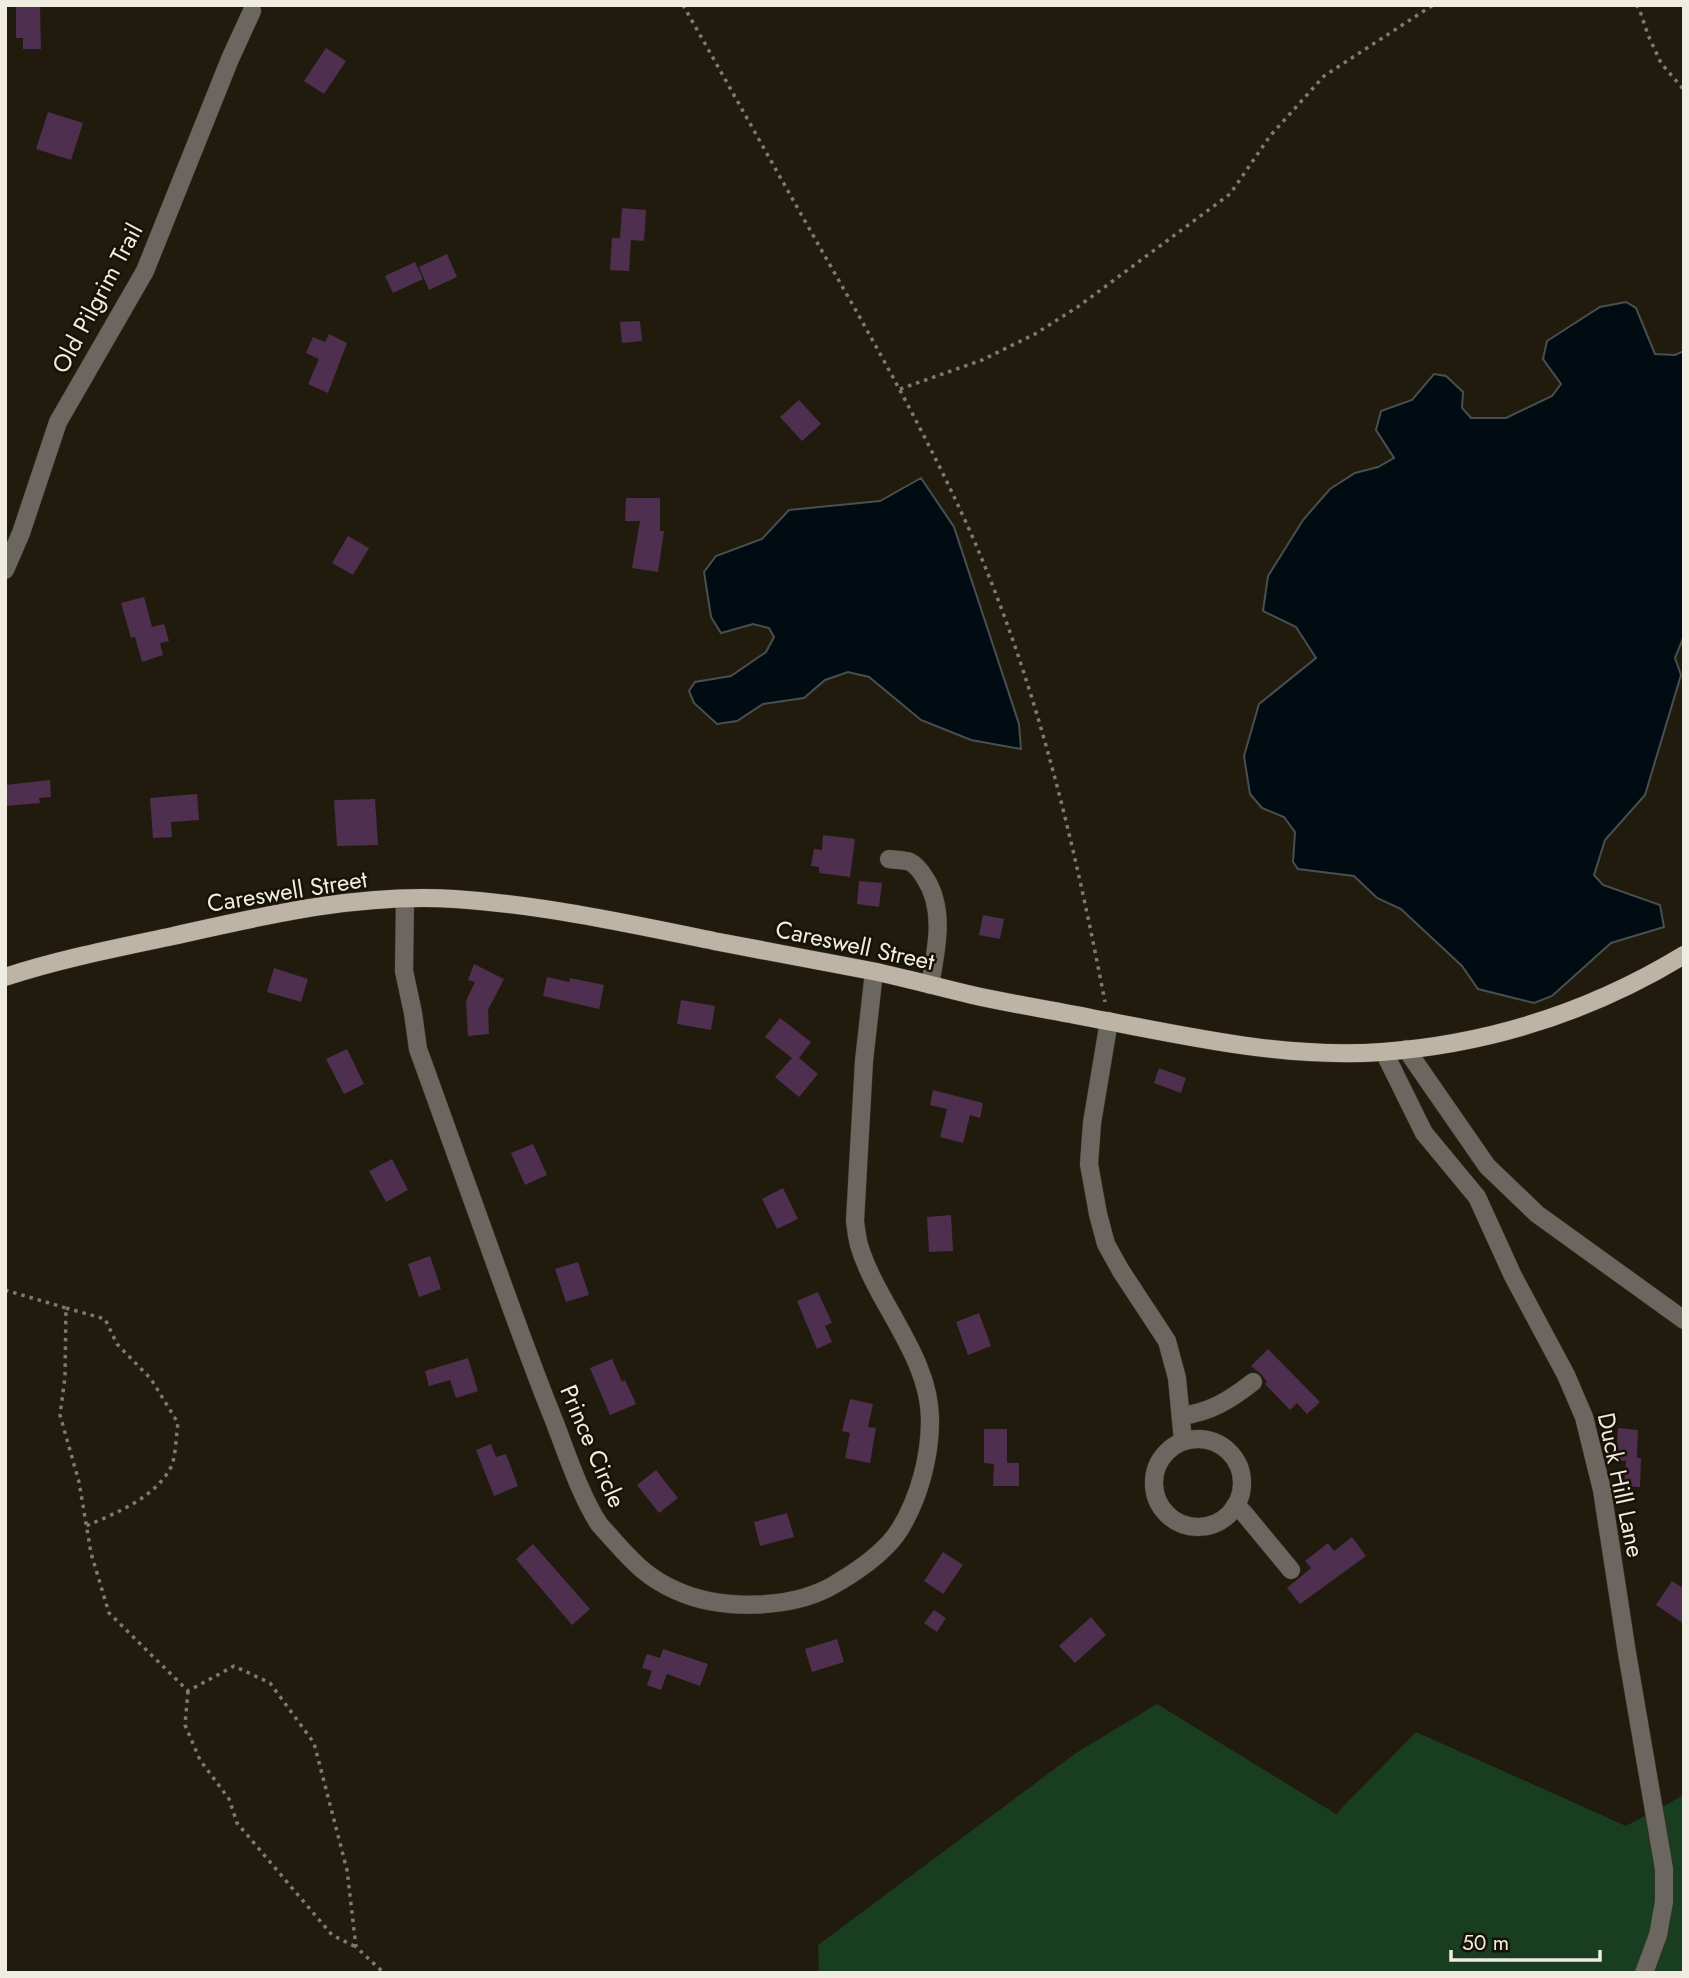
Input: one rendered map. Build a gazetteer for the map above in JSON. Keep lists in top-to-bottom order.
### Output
{
  "streets": {
    "main road": ["Careswell Street"],
    "street": ["Old Pilgrim Trail", "Prince Circle", "Duck Hill Lane"]
  },
  "crossings": [
    ["Careswell Street", "Prince Circle"],
    ["Careswell Street", "Duck Hill Lane"]
  ],
  "scale_bar": "50 m"
}
